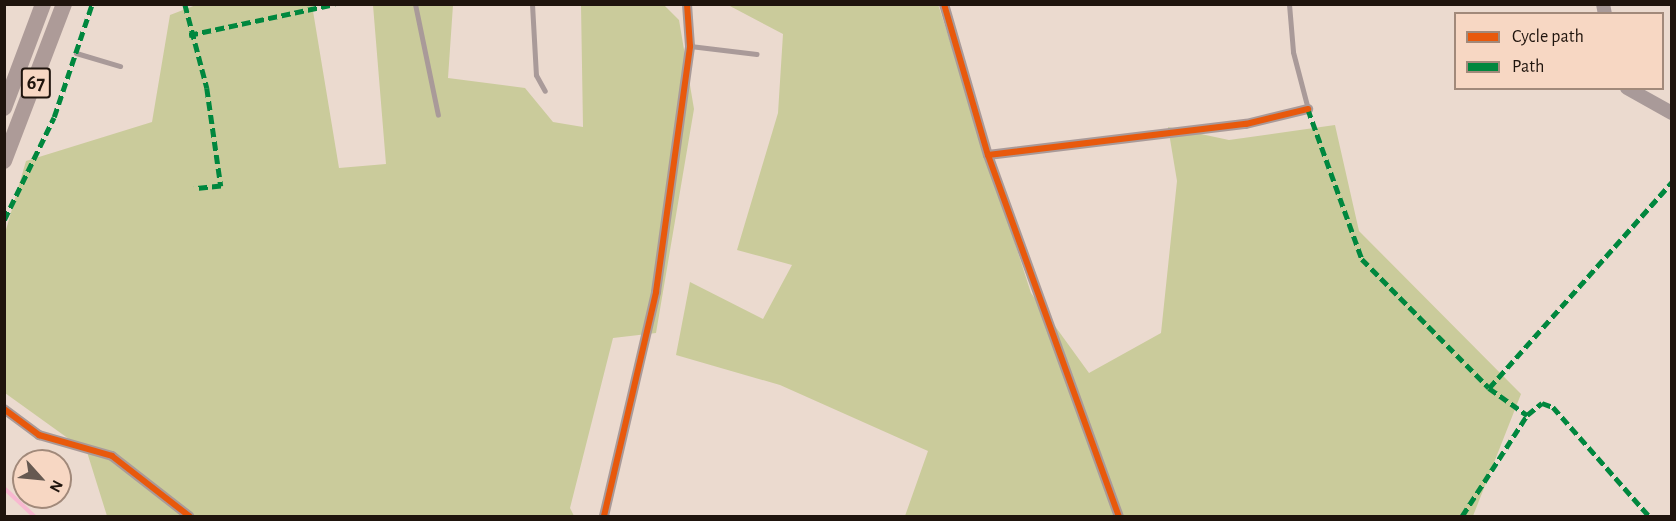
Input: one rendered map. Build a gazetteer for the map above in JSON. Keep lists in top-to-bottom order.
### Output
{
  "streets": {
    "main road": ["67"]
  },
  "legend": ["Cycle path", "Path"],
  "north": "bottom right"
}
